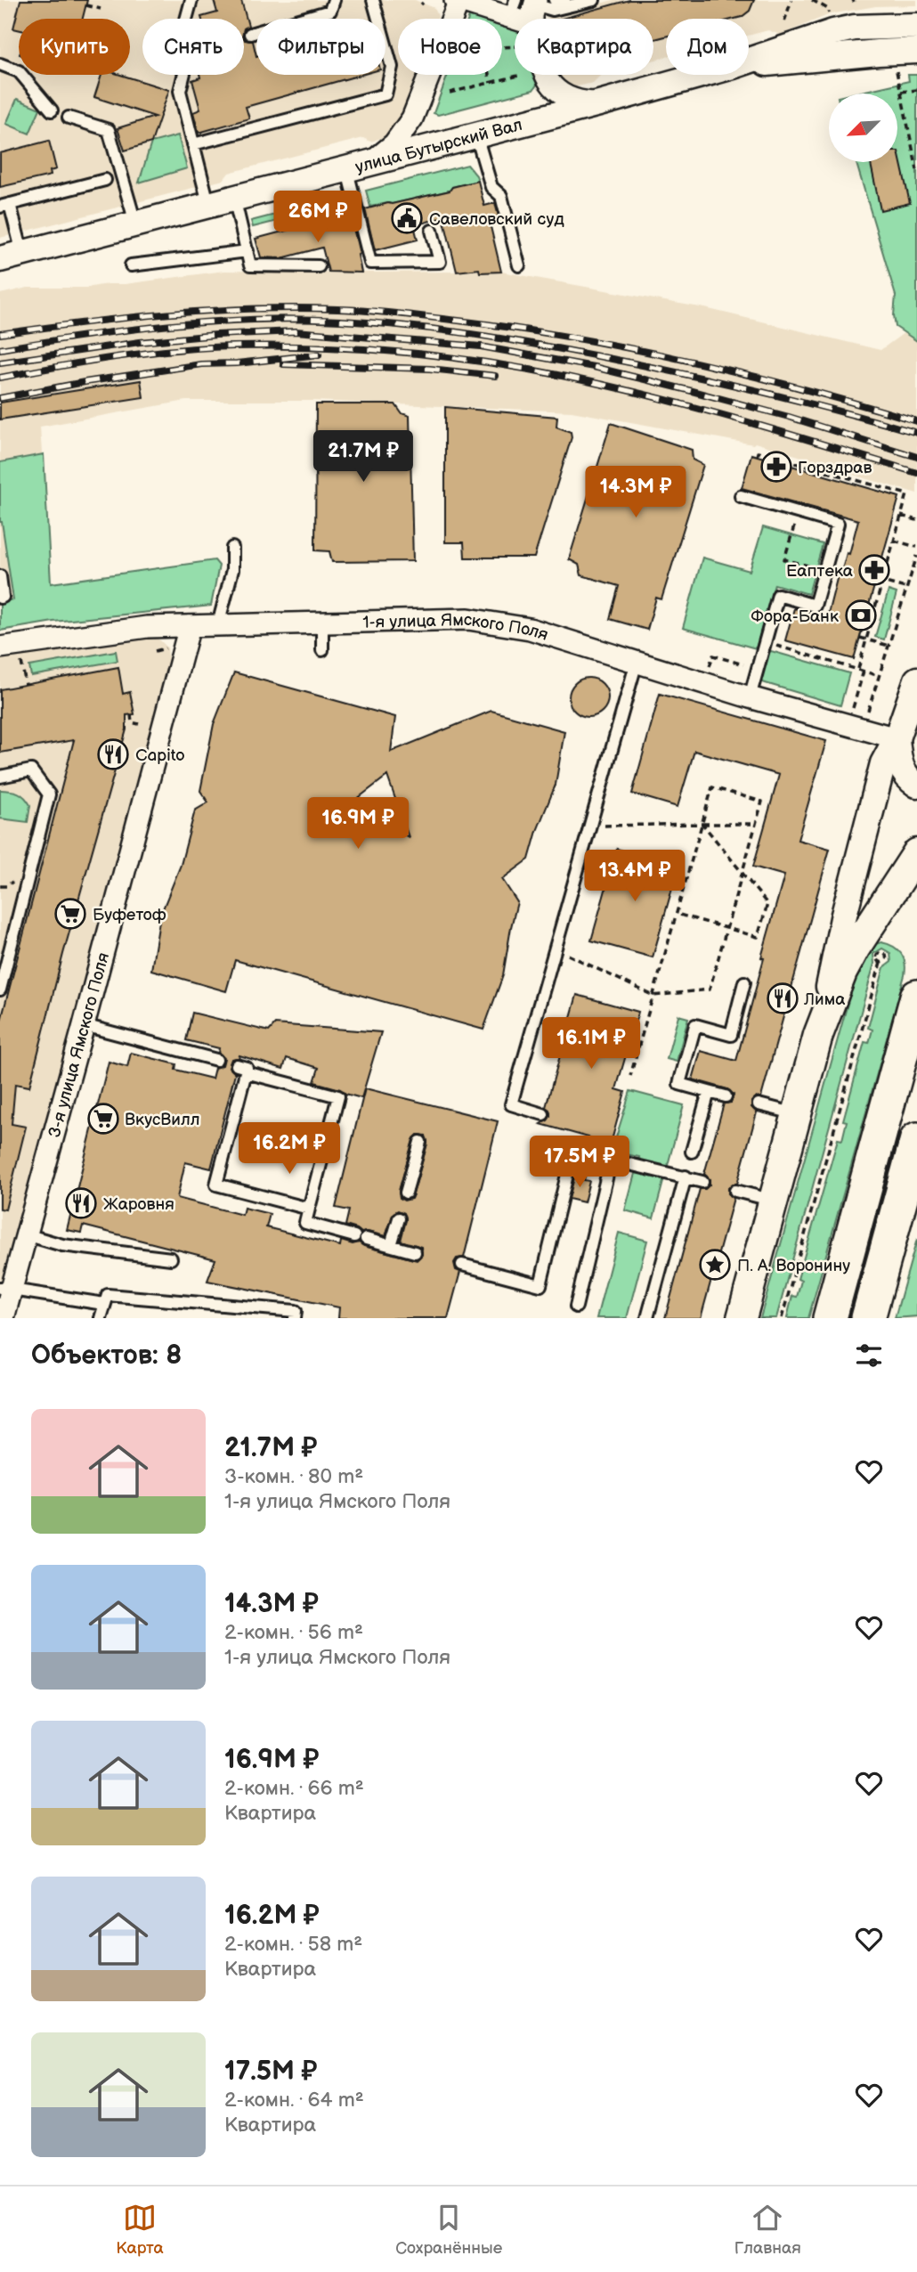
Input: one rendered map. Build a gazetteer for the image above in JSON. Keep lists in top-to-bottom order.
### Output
{
  "streets": {
    "street": ["улица Бутырский Вал", "1-я улица Ямского Поля", "3-я улица Ямского Поля"]
  },
  "crossings": [
    ["1-я улица Ямского Поля", "3-я улица Ямского Поля"]
  ],
  "places": {
    "public building": ["Савеловский cуд"],
    "pharmacy": ["Горздрав", "Еаптека"],
    "bank": ["Фора-Банк"],
    "restaurant": ["Capito", "Лима", "Жаровня"],
    "supermarket": ["Буфетоф", "ВкусВилл"],
    "place": ["П. А. Воронину"]
  },
  "north": "bottom left",
  "page": {
    "chip": [
      "Купить",
      "Снять",
      "Фильтры",
      "Новое",
      "Квартира",
      "Дом"
    ],
    "price": [
      "26M ₽",
      "21.7M ₽",
      "14.3M ₽",
      "16.9M ₽",
      "13.4M ₽",
      "16.1M ₽",
      "16.2M ₽",
      "17.5M ₽"
    ],
    "heading": "Объектов: 8",
    "list": [
      {
        "name": "21.7M ₽",
        "note": "3-комн. · 80 m² · 1-я улица Ямского Поля"
      },
      {
        "name": "14.3M ₽",
        "note": "2-комн. · 56 m² · 1-я улица Ямского Поля"
      },
      {
        "name": "16.9M ₽",
        "note": "2-комн. · 66 m² · Квартира"
      },
      {
        "name": "16.2M ₽",
        "note": "2-комн. · 58 m² · Квартира"
      },
      {
        "name": "17.5M ₽",
        "note": "2-комн. · 64 m² · Квартира"
      }
    ],
    "tabs": ["Карта", "Сохранённые", "Главная"]
  }
}
